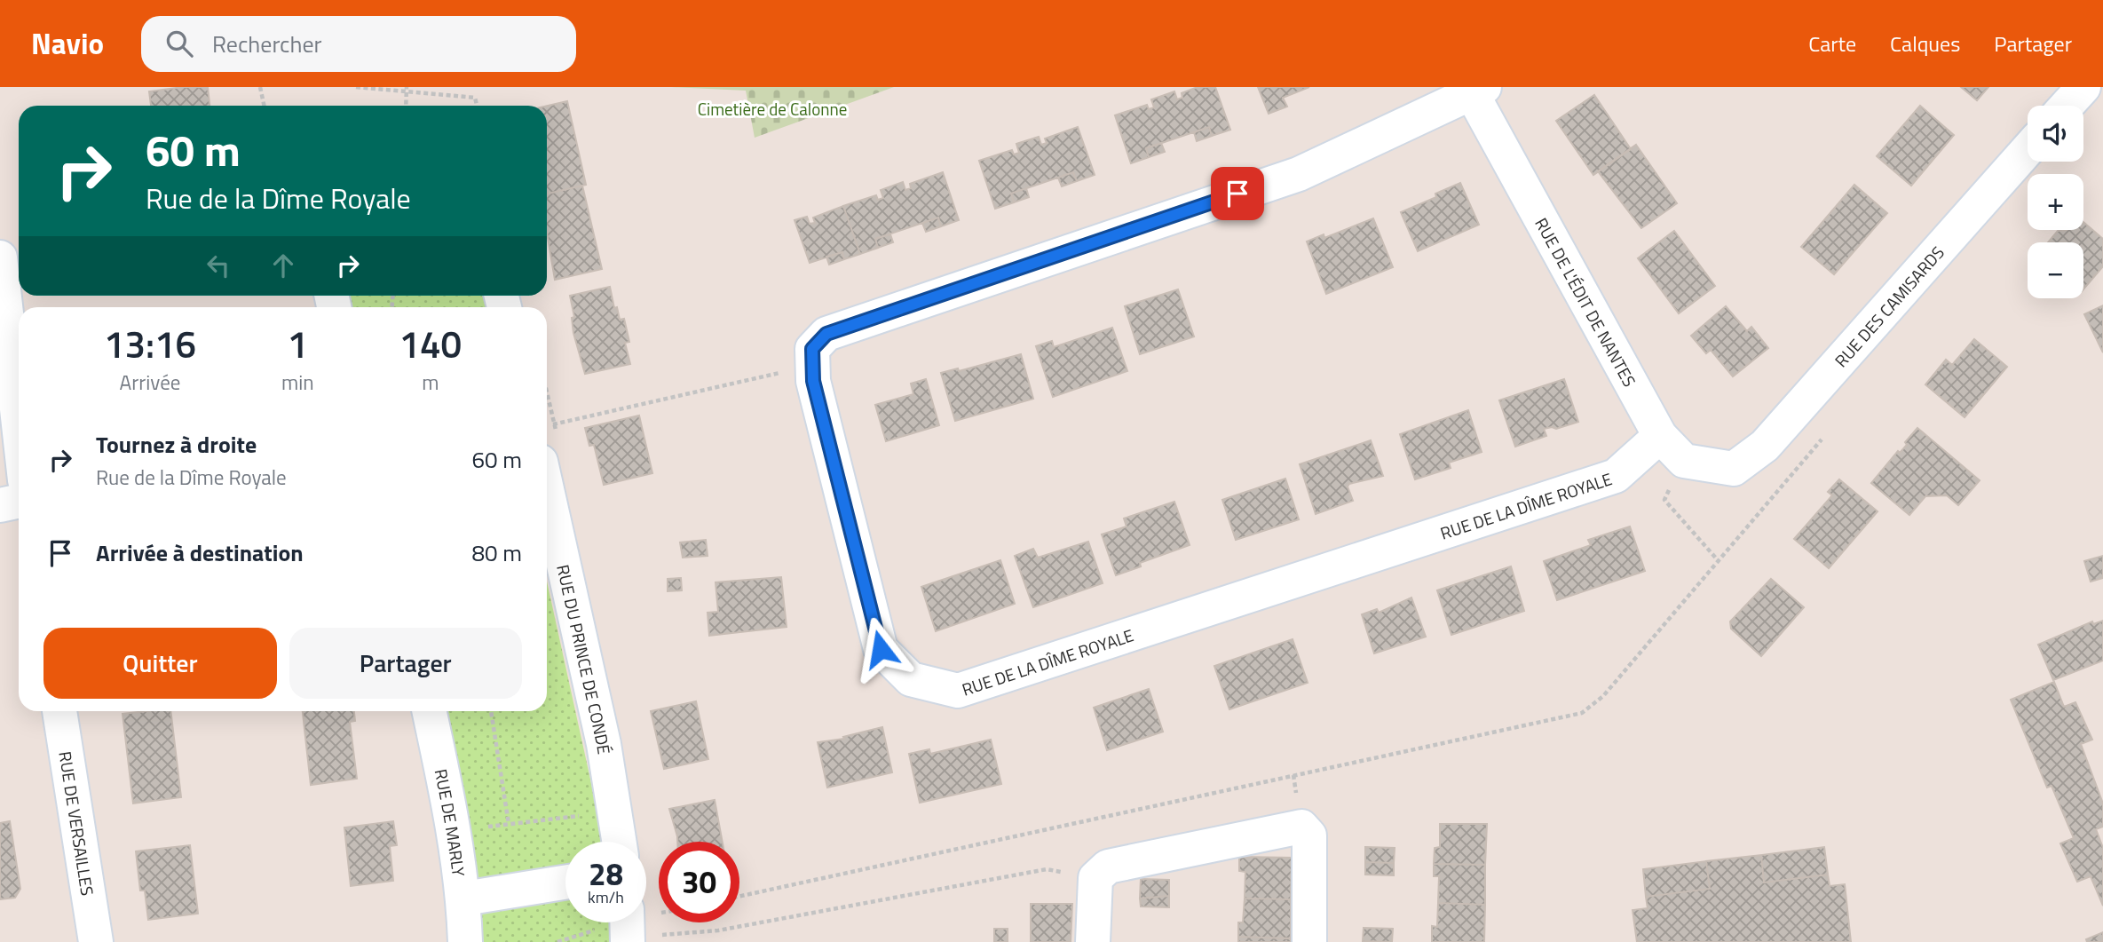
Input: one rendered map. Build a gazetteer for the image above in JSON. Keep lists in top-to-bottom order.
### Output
{
  "streets": {
    "street": [
      "RUE DE L'ÉDIT DE NANTES",
      "RUE DES CAMISARDS",
      "RUE DE LA DÎME ROYALE",
      "RUE DU PRINCE DE CONDÉ",
      "RUE DE MARLY",
      "RUE DE VERSAILLES"
    ]
  },
  "crossings": [
    ["RUE DE L'ÉDIT DE NANTES", "RUE DES CAMISARDS"],
    ["RUE DE L'ÉDIT DE NANTES", "RUE DE LA DÎME ROYALE"]
  ],
  "parks": ["Cimetière de Calonne"],
  "page": {
    "header": "Navio",
    "search": "Rechercher",
    "nav": ["Carte", "Calques", "Partager"],
    "map_buttons": ["+", "−"],
    "turn": ["60 m", "Rue de la Dîme Royale"],
    "eta": [
      "13:16",
      "Arrivée",
      "1",
      "min",
      "140",
      "m"
    ],
    "list": [
      {
        "name": "Tournez à droite",
        "note": "Rue de la Dîme Royale",
        "value": "60 m"
      },
      {
        "name": "Arrivée à destination",
        "value": "80 m"
      }
    ],
    "buttons": ["Quitter", "Partager"],
    "speed": "28 km/h",
    "limit": "30"
  }
}
